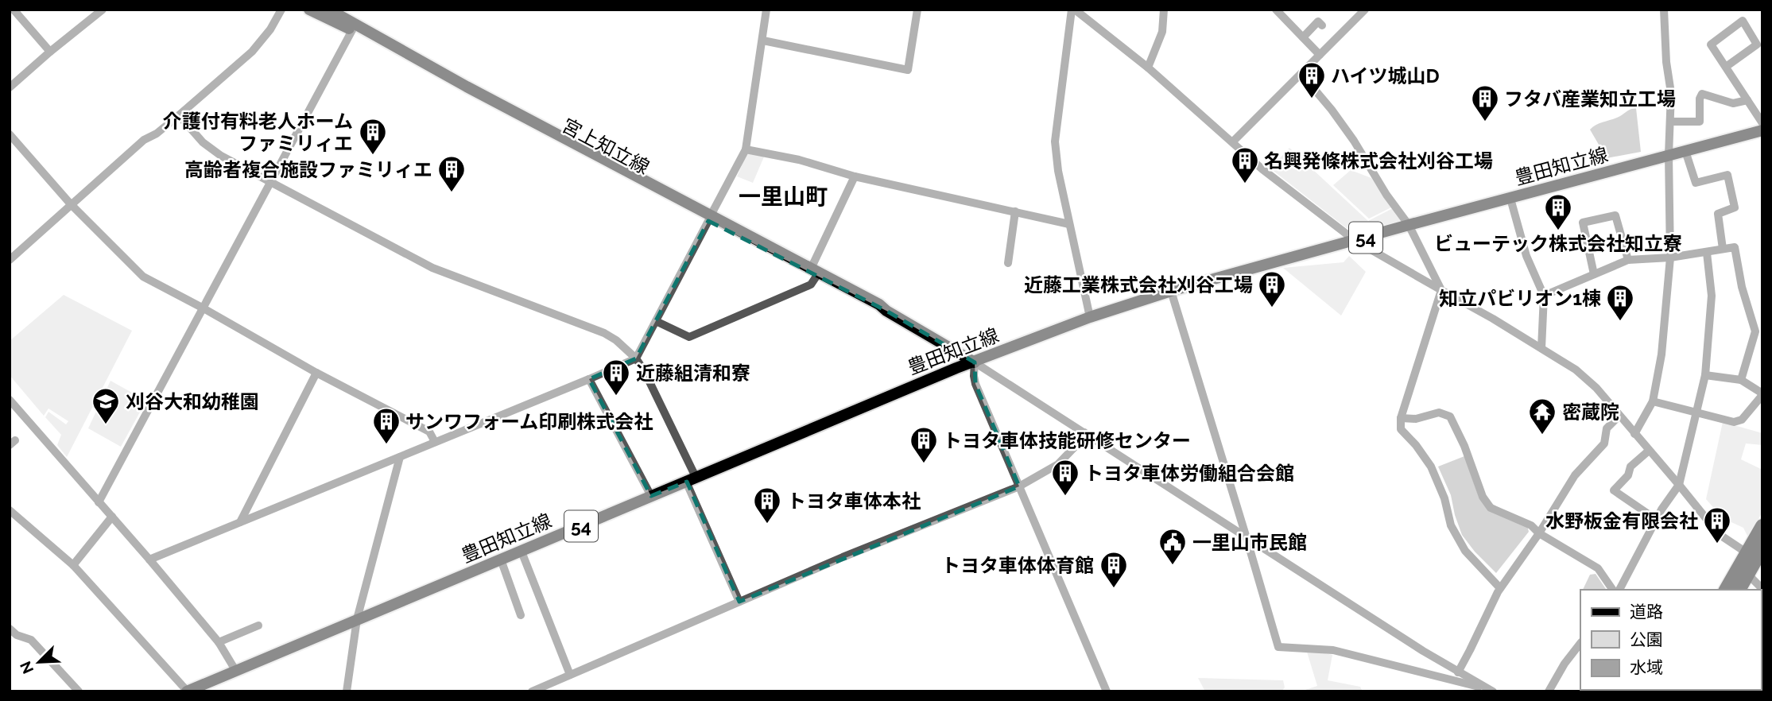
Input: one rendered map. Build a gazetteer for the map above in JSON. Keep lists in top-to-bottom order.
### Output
{
  "streets": {
    "main road": ["宮上知立線", "豊田知立線", "54"]
  },
  "crossings": [
    ["宮上知立線", "豊田知立線"]
  ],
  "districts": ["一里山町"],
  "places": {
    "building": [
      "ハイツ城山D",
      "フタバ産業知立工場",
      "介護付有料老人ホーム ファミリィエ",
      "名興発條株式会社刈谷工場",
      "高齢者複合施設ファミリィエ",
      "ビューテック株式会社知立寮",
      "近藤工業株式会社刈谷工場",
      "知立パビリオン1棟",
      "近藤組清和寮",
      "サンワフォーム印刷株式会社",
      "トヨタ車体技能研修センター",
      "トヨタ車体労働組合会館",
      "トヨタ車体本社",
      "水野板金有限会社",
      "トヨタ車体体育館"
    ],
    "school or university": ["刈谷大和幼稚園"],
    "temple": ["密蔵院"],
    "public building": ["一里山市民館"]
  },
  "legend": ["道路", "公園", "水域"],
  "north": "bottom left"
}
